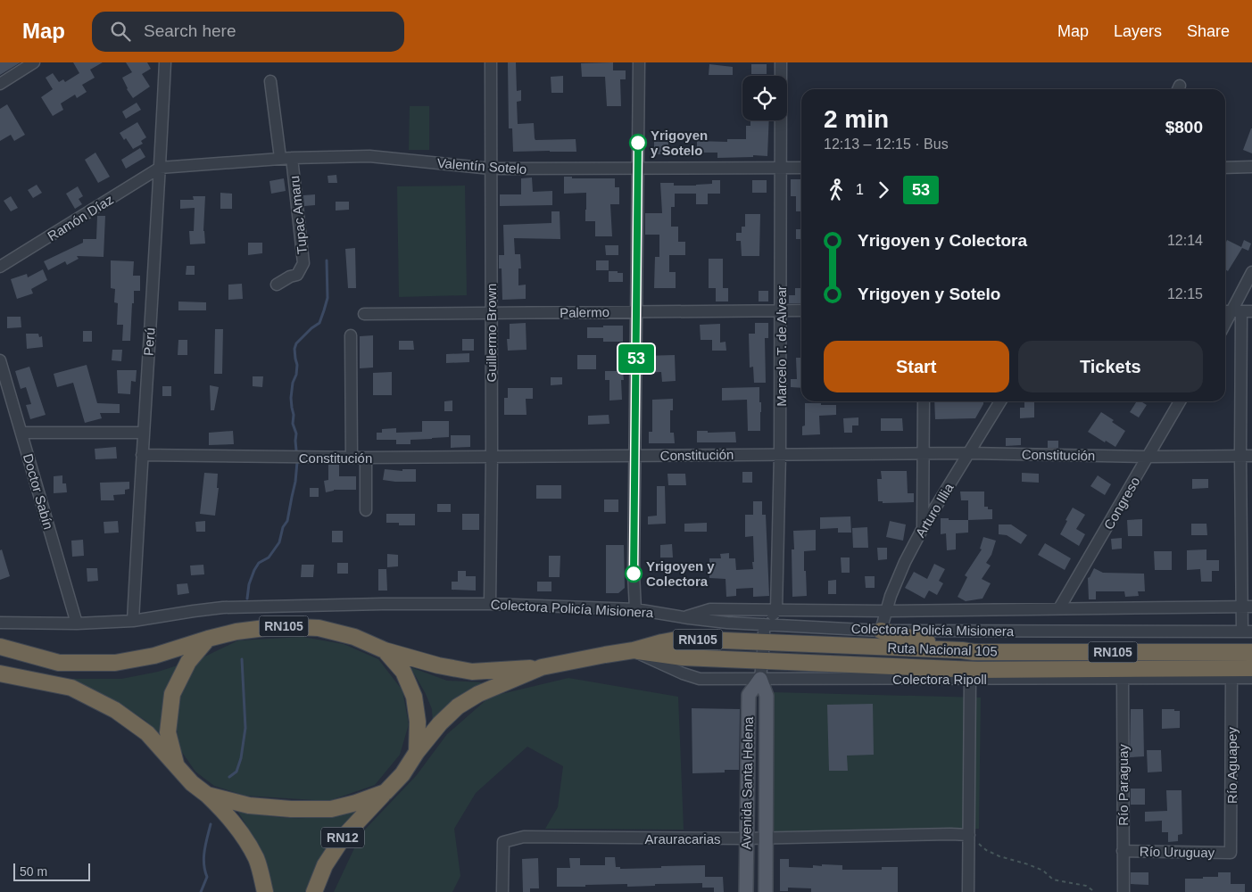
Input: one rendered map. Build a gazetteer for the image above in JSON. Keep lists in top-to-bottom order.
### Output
{
  "streets": {
    "highway": ["RN105", "Ruta Nacional 105", "RN12"],
    "main road": ["Avenida Santa Helena"],
    "street": [
      "Valentín Sotelo",
      "Tupac Amaru",
      "Ramón Díaz",
      "Palermo",
      "Guillermo Brown",
      "Perú",
      "Marcelo T. de Alvear",
      "Constitución",
      "Doctor Sabín",
      "Congreso",
      "Arturo Illia",
      "Colectora Policía Misionera",
      "Colectora Ripoll",
      "Río Aguapey",
      "Río Paraguay",
      "Arauracarias",
      "Río Uruguay"
    ]
  },
  "crossings": [
    ["Valentín Sotelo", "Tupac Amaru"],
    ["Valentín Sotelo", "Ramón Díaz"],
    ["Valentín Sotelo", "Guillermo Brown"],
    ["Valentín Sotelo", "Perú"],
    ["Valentín Sotelo", "Marcelo T. de Alvear"],
    ["Ramón Díaz", "Perú"],
    ["Palermo", "Guillermo Brown"],
    ["Palermo", "Marcelo T. de Alvear"],
    ["Guillermo Brown", "Constitución"],
    ["Guillermo Brown", "Colectora Policía Misionera"],
    ["Perú", "Constitución"],
    ["Perú", "Colectora Policía Misionera"],
    ["Marcelo T. de Alvear", "Constitución"],
    ["Constitución", "Congreso"],
    ["Constitución", "Arturo Illia"],
    ["Doctor Sabín", "Colectora Policía Misionera"],
    ["Arturo Illia", "Colectora Policía Misionera"],
    ["Colectora Policía Misionera", "Avenida Santa Helena"],
    ["RN105", "Ruta Nacional 105"],
    ["RN105", "RN12"],
    ["Ruta Nacional 105", "Colectora Ripoll"],
    ["Ruta Nacional 105", "Avenida Santa Helena"],
    ["Colectora Ripoll", "Río Aguapey"],
    ["Colectora Ripoll", "Avenida Santa Helena"],
    ["Colectora Ripoll", "Río Paraguay"],
    ["Río Aguapey", "Río Uruguay"],
    ["Avenida Santa Helena", "Arauracarias"],
    ["Río Paraguay", "Río Uruguay"]
  ],
  "places": ["Yrigoyen y Sotelo", "Yrigoyen y Colectora"],
  "lines": ["bus line 53"],
  "scale_bar": "50 m",
  "page": {
    "header": "Map",
    "search": "Search here",
    "nav": ["Map", "Layers", "Share"],
    "on_map": "53",
    "heading": ["2 min", "12:13 – 12:15 · Bus", "$800"],
    "legs": ["1", "53"],
    "list": [
      {
        "name": "Yrigoyen y Colectora",
        "value": "12:14"
      },
      {
        "name": "Yrigoyen y Sotelo",
        "value": "12:15"
      }
    ],
    "buttons": ["Start", "Tickets"],
    "scale": "50 m"
  }
}
